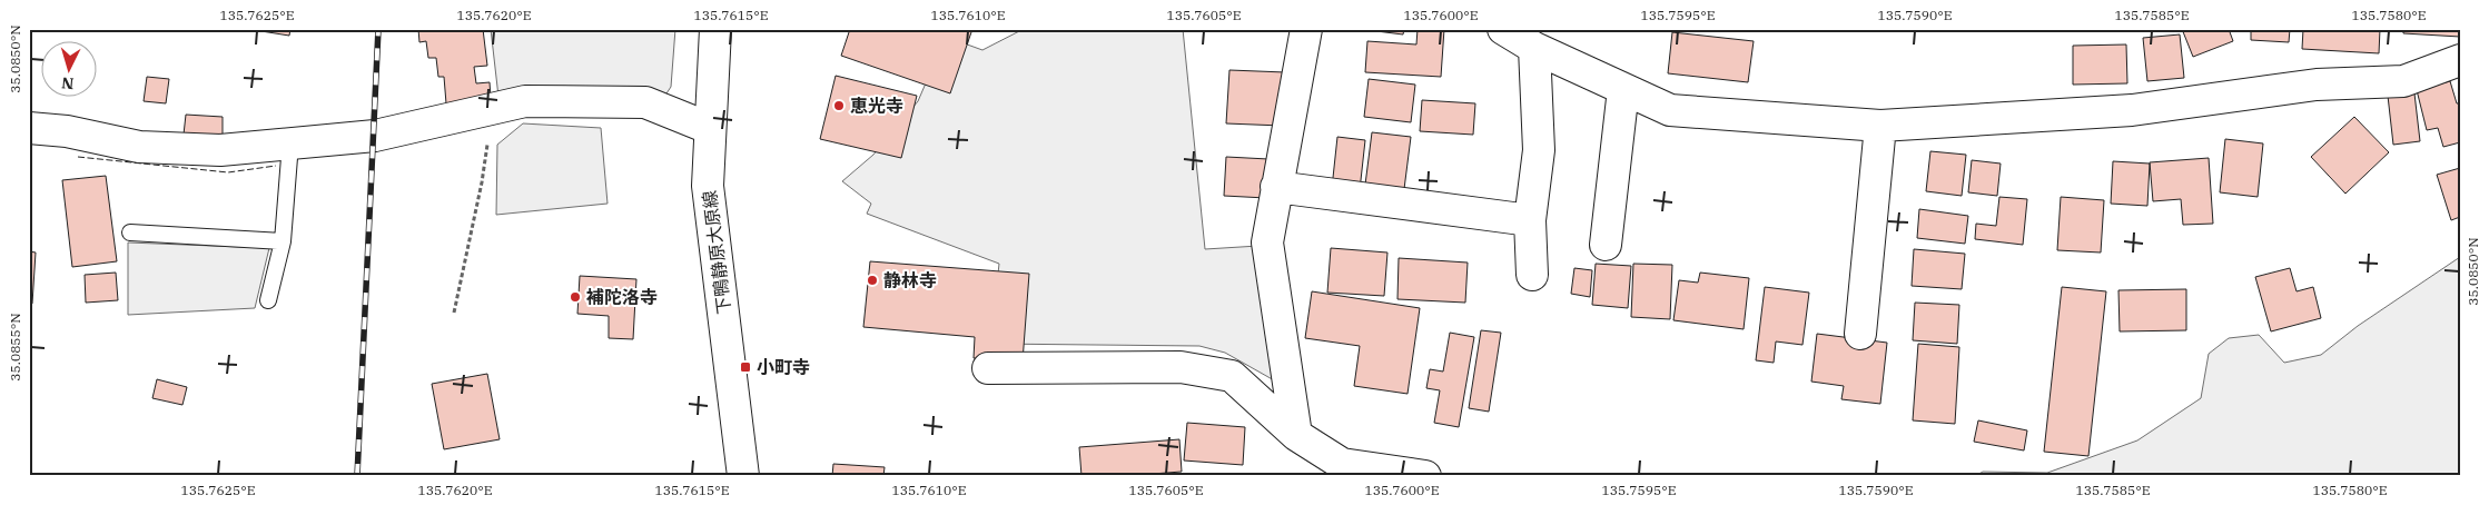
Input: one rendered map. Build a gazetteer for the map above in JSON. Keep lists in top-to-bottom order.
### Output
{
  "streets": {
    "street": ["下鴨静原大原線"]
  },
  "places": {
    "other": ["恵光寺", "静林寺", "補陀洛寺"],
    "transit": ["小町寺"]
  },
  "north": "bottom",
  "coordinates": [
    "135.7625°E",
    "135.7620°E",
    "135.7615°E",
    "135.7610°E",
    "135.7605°E",
    "135.7600°E",
    "135.7595°E",
    "135.7590°E",
    "135.7585°E",
    "135.7580°E",
    "35.0850°N",
    "35.0855°N"
  ]
}
